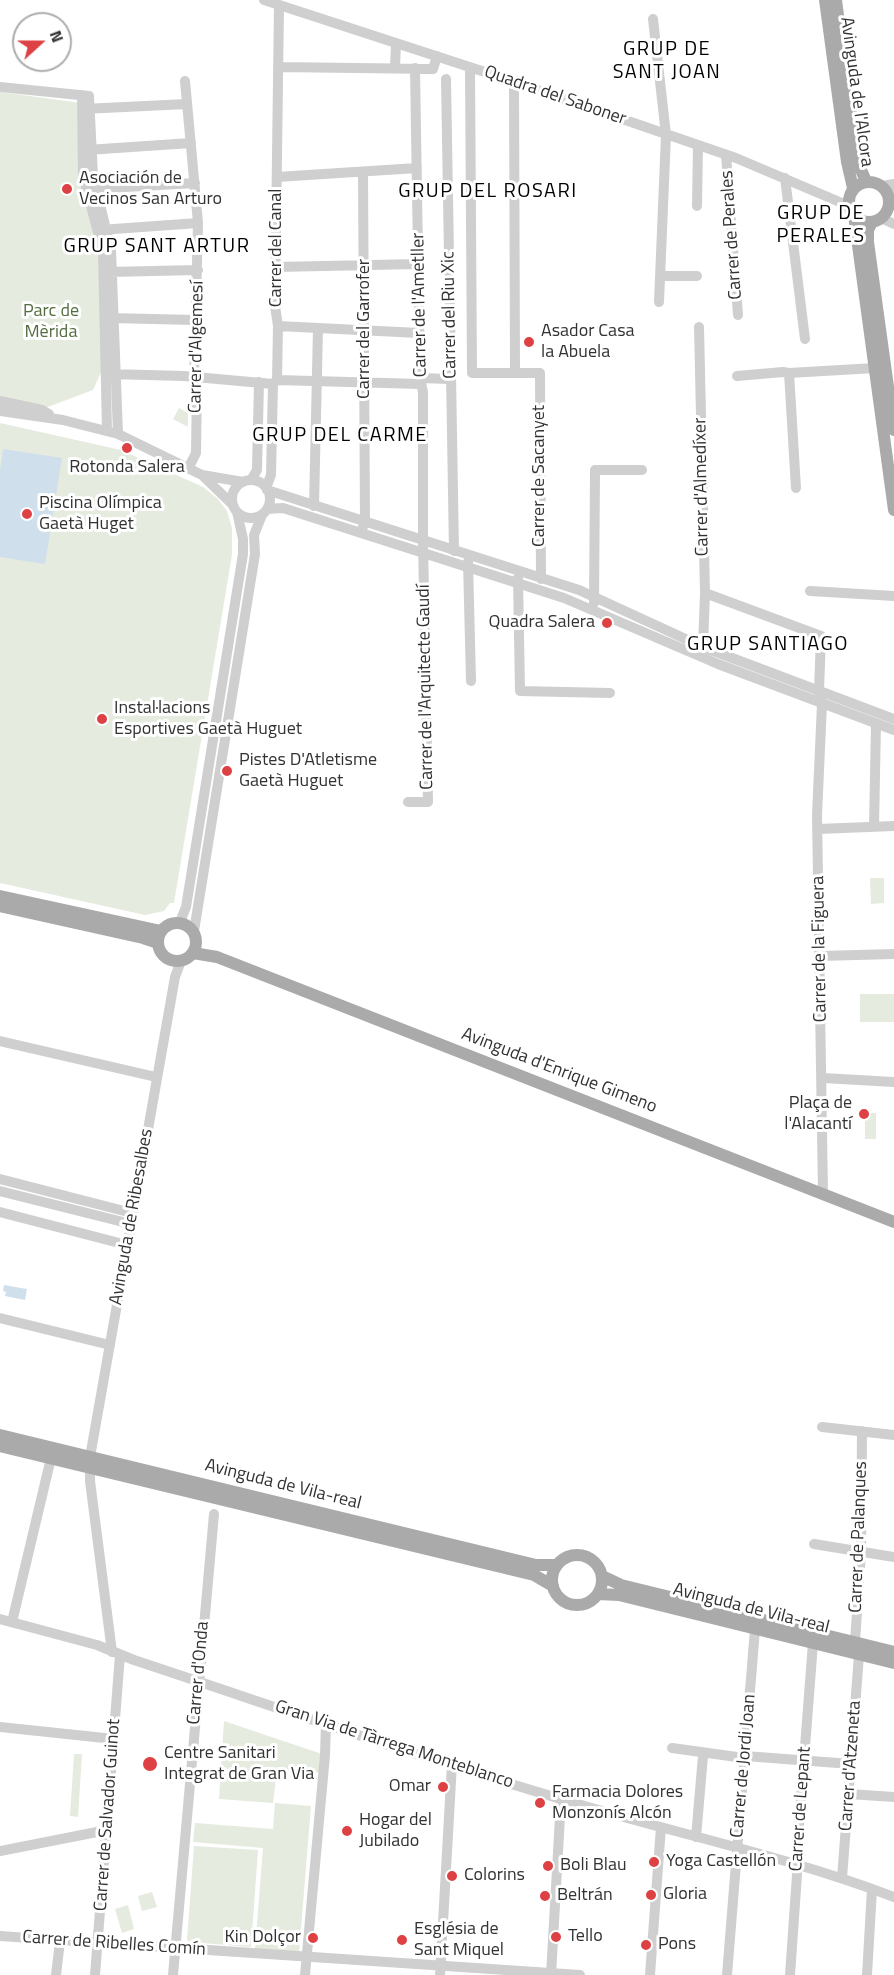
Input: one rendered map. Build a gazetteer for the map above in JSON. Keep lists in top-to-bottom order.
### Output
{
  "streets": {
    "main road": ["Avinguda de l'Alcora", "Avinguda d'Enrique Gimeno", "Avinguda de Vila-real"],
    "street": [
      "Quadra del Saboner",
      "Carrer de Perales",
      "Carrer del Canal",
      "Carrer de l'Ametller",
      "Carrer del Riu Xic",
      "Carrer del Garrofer",
      "Carrer d'Algemesí",
      "Carrer de Sacanyet",
      "Carrer d'Almedíxer",
      "Carrer de l'Arquitecte Gaudí",
      "Carrer de la Figuera",
      "Avinguda de Ribesalbes",
      "Carrer de Palanques",
      "Carrer d'Onda",
      "Gran Via de Tàrrega Monteblanco",
      "Carrer de Jordi Joan",
      "Carrer d'Atzeneta",
      "Carrer de Lepant",
      "Carrer de Salvador Guinot",
      "Carrer de Ribelles Comín"
    ]
  },
  "crossings": [
    ["Avinguda de l'Alcora", "Quadra del Saboner"],
    ["Quadra del Saboner", "Carrer de Perales"],
    ["Quadra del Saboner", "Carrer del Canal"],
    ["Carrer de l'Ametller", "Carrer de l'Arquitecte Gaudí"],
    ["Carrer d'Almedíxer", "Carrer de la Figuera"],
    ["Carrer de la Figuera", "Avinguda d'Enrique Gimeno"],
    ["Avinguda d'Enrique Gimeno", "Avinguda de Ribesalbes"],
    ["Avinguda de Ribesalbes", "Avinguda de Vila-real"],
    ["Avinguda de Ribesalbes", "Carrer de Salvador Guinot"],
    ["Avinguda de Vila-real", "Carrer de Palanques"],
    ["Avinguda de Vila-real", "Carrer de Jordi Joan"],
    ["Avinguda de Vila-real", "Carrer d'Atzeneta"],
    ["Avinguda de Vila-real", "Carrer de Lepant"],
    ["Avinguda de Vila-real", "Carrer de Salvador Guinot"],
    ["Carrer d'Onda", "Gran Via de Tàrrega Monteblanco"],
    ["Carrer d'Onda", "Carrer de Ribelles Comín"],
    ["Gran Via de Tàrrega Monteblanco", "Carrer de Jordi Joan"],
    ["Gran Via de Tàrrega Monteblanco", "Carrer d'Atzeneta"],
    ["Gran Via de Tàrrega Monteblanco", "Carrer de Lepant"],
    ["Gran Via de Tàrrega Monteblanco", "Carrer de Salvador Guinot"],
    ["Carrer de Salvador Guinot", "Carrer de Ribelles Comín"]
  ],
  "districts": [
    "GRUP DE SANT JOAN",
    "GRUP DEL ROSARI",
    "GRUP DE PERALES",
    "GRUP SANT ARTUR",
    "GRUP DEL CARME",
    "GRUP SANTIAGO"
  ],
  "parks": ["Parc de Mèrida"],
  "places": [
    "Asociación de Vecinos San Arturo",
    "Asador Casa la Abuela",
    "Rotonda Salera",
    "Piscina Olímpica Gaetà Huget",
    "Quadra Salera",
    "Instal·lacions Esportives Gaetà Huguet",
    "Pistes D'Atletisme Gaetà Huguet",
    "Plaça de l'Alacantí",
    "Centre Sanitari Integrat de Gran Via",
    "Omar",
    "Farmacia Dolores Monzonís Alcón",
    "Hogar del Jubilado",
    "Yoga Castellón",
    "Boli Blau",
    "Colorins",
    "Gloria",
    "Beltrán",
    "Tello",
    "Kin Dolçor",
    "Església de Sant Miquel",
    "Pons"
  ],
  "north": "right"
}
